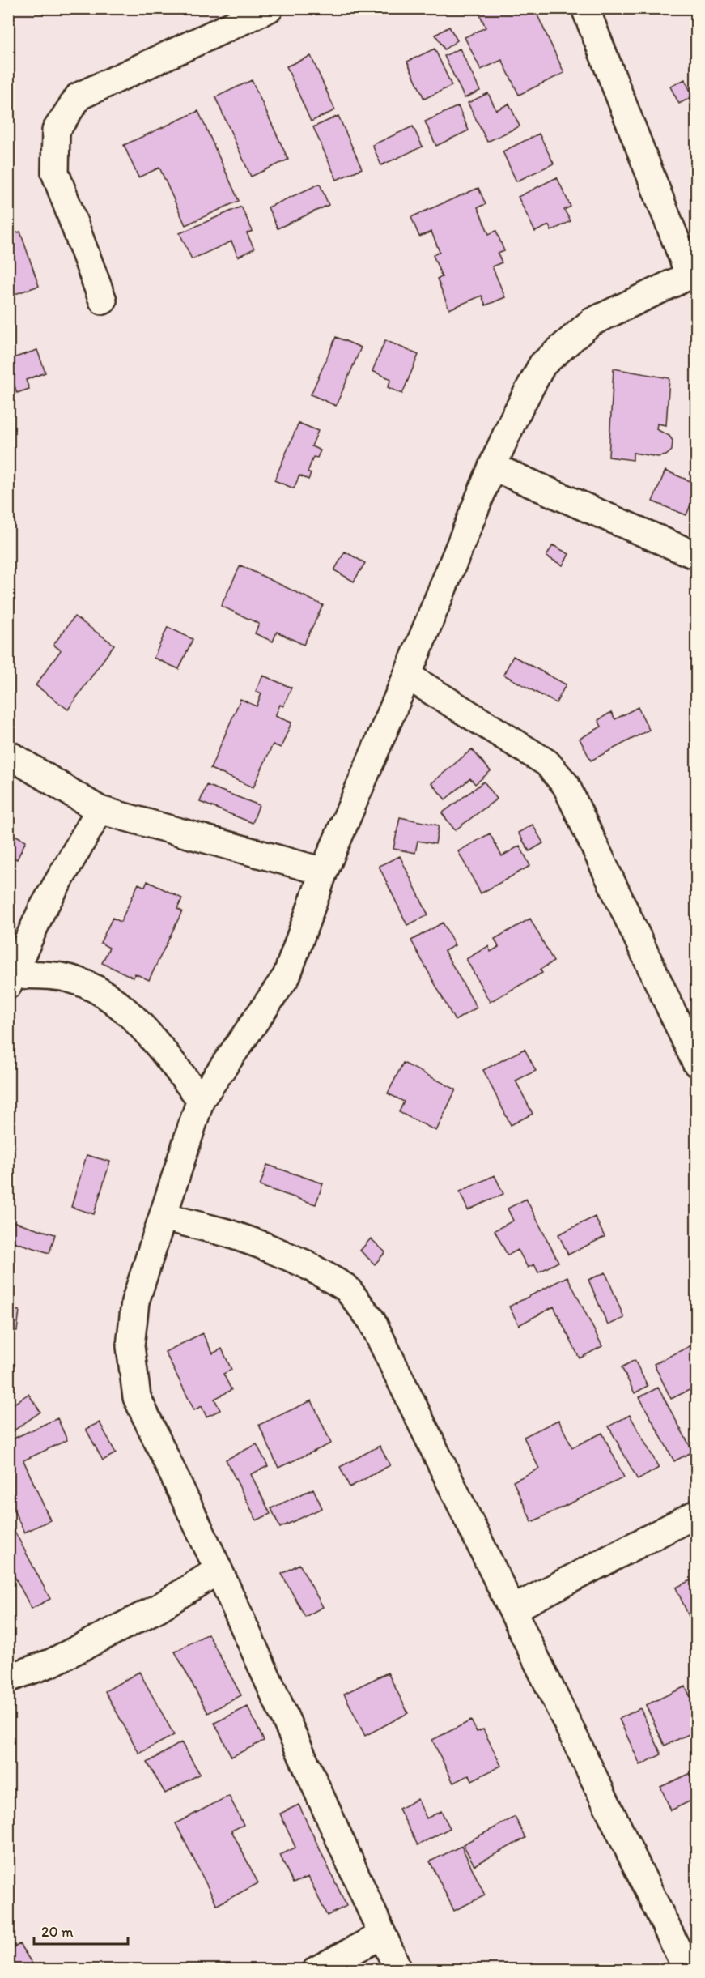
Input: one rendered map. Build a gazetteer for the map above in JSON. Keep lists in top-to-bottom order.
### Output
{
  "scale_bar": "20 m"
}
